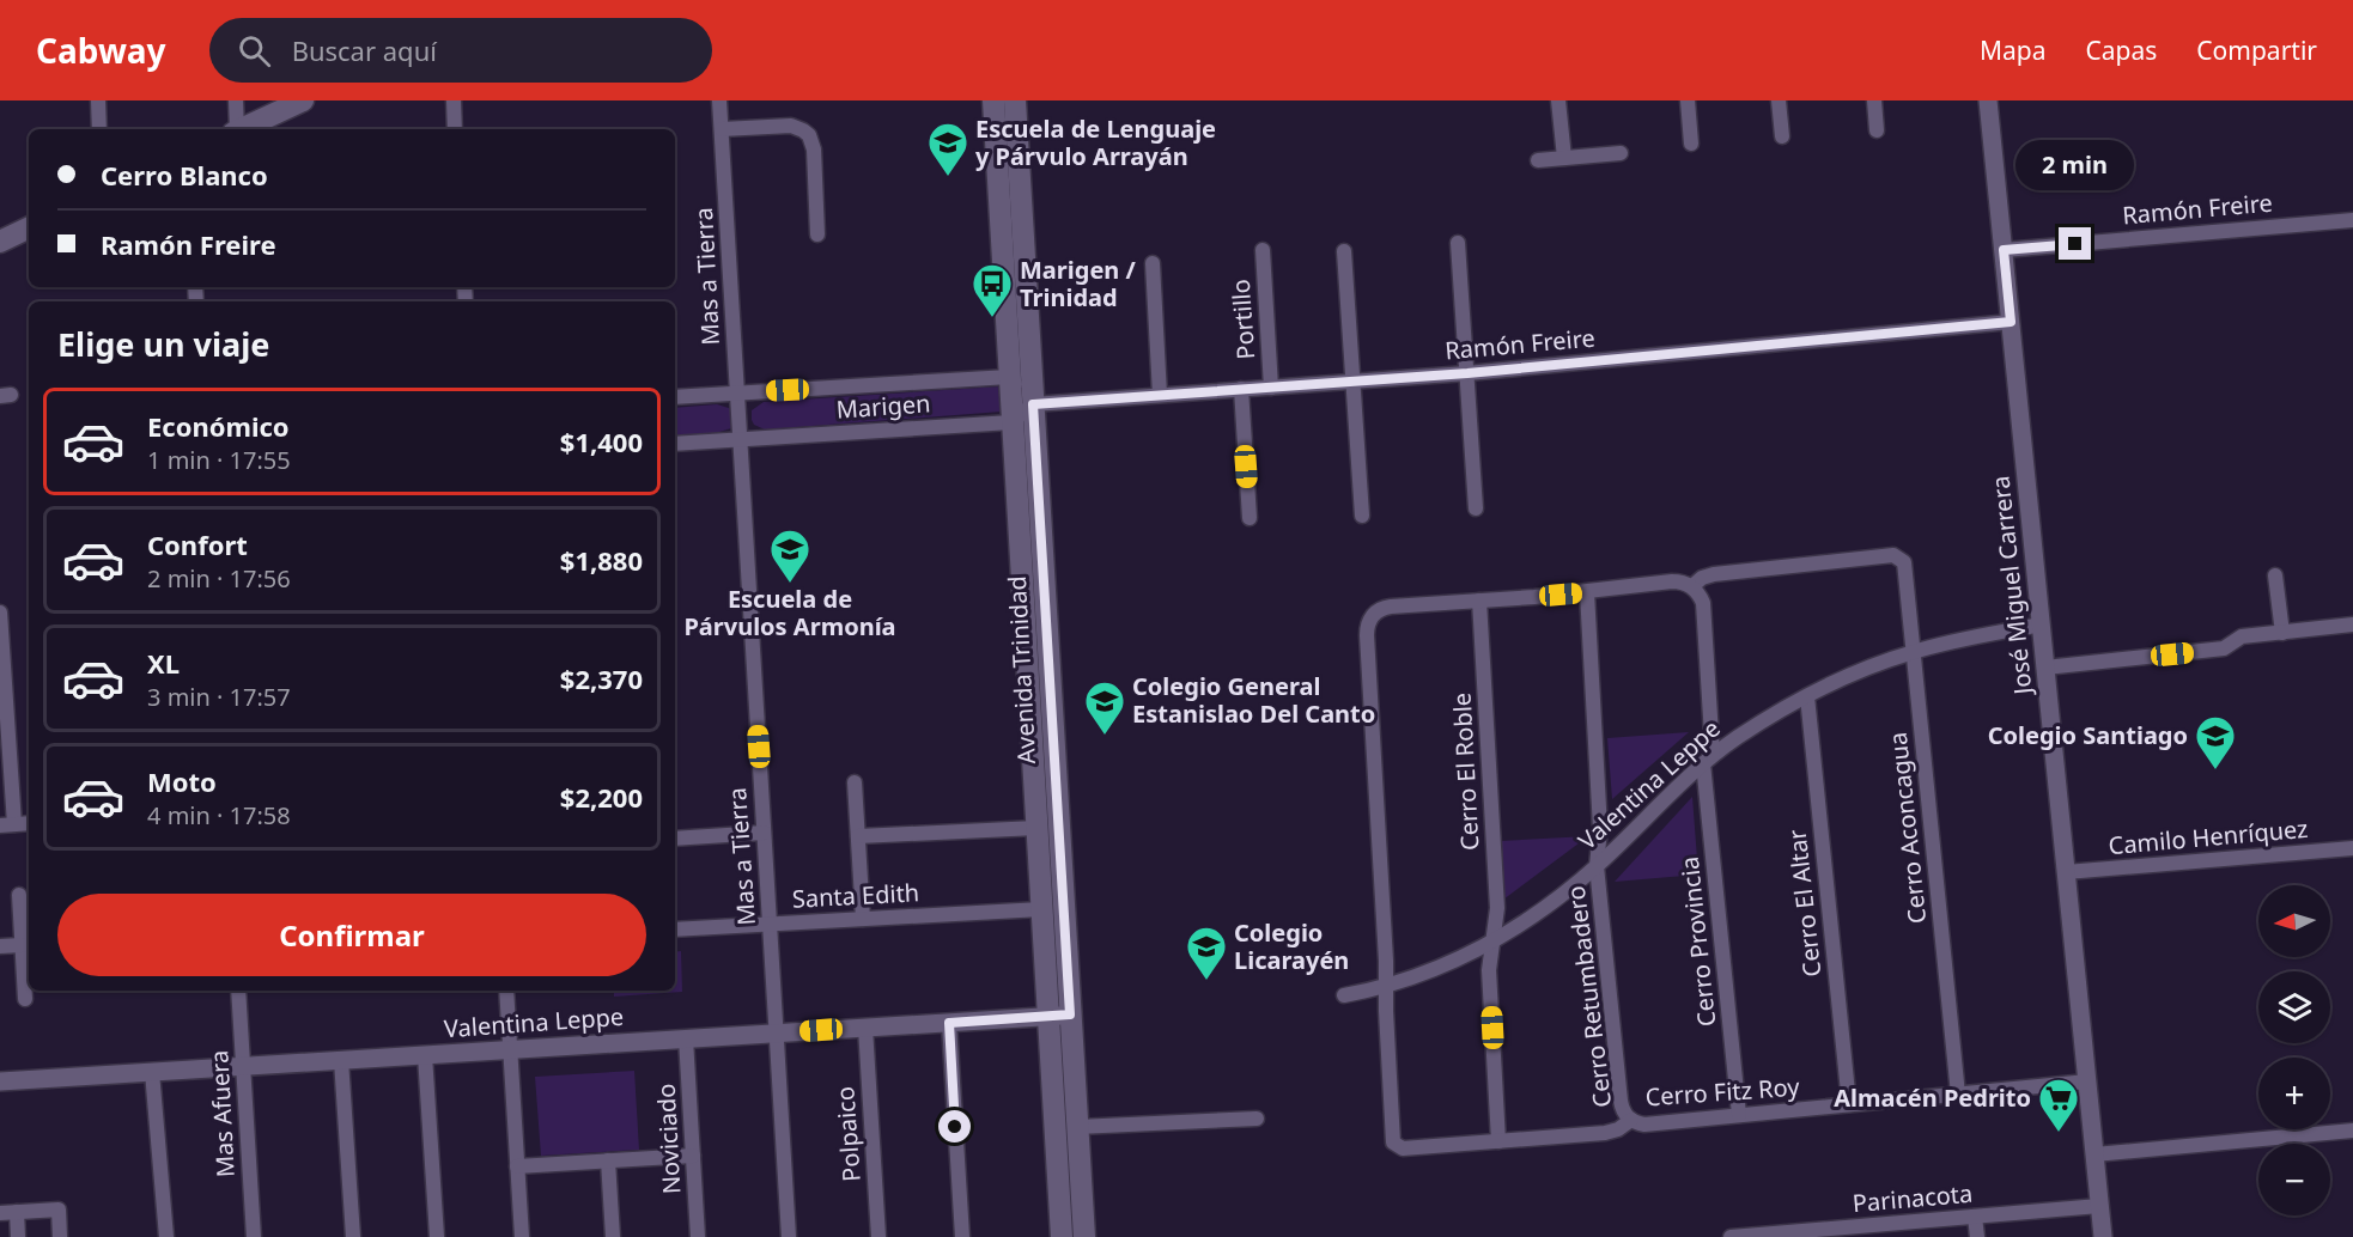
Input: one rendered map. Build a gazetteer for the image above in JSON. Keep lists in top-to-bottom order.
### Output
{
  "streets": {
    "main road": ["Avenida Trinidad"],
    "street": [
      "Ramón Freire",
      "Mas a Tierra",
      "Portillo",
      "Marigen",
      "José Miguel Carrera",
      "Cerro El Roble",
      "Valentina Leppe",
      "Cerro Aconcagua",
      "Camilo Henríquez",
      "Santa Edith",
      "Cerro El Altar",
      "Cerro Provincia",
      "Cerro Retumbadero",
      "Cerro Fitz Roy",
      "Mas Afuera",
      "Polpaico",
      "Noviciado",
      "Parinacota"
    ]
  },
  "crossings": [
    ["Ramón Freire", "Portillo"],
    ["Ramón Freire", "José Miguel Carrera"],
    ["Ramón Freire", "Avenida Trinidad"],
    ["Mas a Tierra", "Marigen"],
    ["Mas a Tierra", "Valentina Leppe"],
    ["Mas a Tierra", "Santa Edith"],
    ["Marigen", "Avenida Trinidad"],
    ["José Miguel Carrera", "Valentina Leppe"],
    ["José Miguel Carrera", "Camilo Henríquez"],
    ["José Miguel Carrera", "Cerro Fitz Roy"],
    ["José Miguel Carrera", "Parinacota"],
    ["Avenida Trinidad", "Valentina Leppe"],
    ["Avenida Trinidad", "Santa Edith"],
    ["Cerro El Roble", "Valentina Leppe"],
    ["Cerro El Roble", "Cerro Fitz Roy"],
    ["Valentina Leppe", "Cerro Aconcagua"],
    ["Valentina Leppe", "Cerro El Altar"],
    ["Valentina Leppe", "Cerro Provincia"],
    ["Valentina Leppe", "Cerro Retumbadero"],
    ["Valentina Leppe", "Cerro Fitz Roy"],
    ["Valentina Leppe", "Mas Afuera"],
    ["Valentina Leppe", "Polpaico"],
    ["Valentina Leppe", "Noviciado"],
    ["Cerro Aconcagua", "Cerro Provincia"],
    ["Cerro Aconcagua", "Cerro Fitz Roy"],
    ["Cerro El Altar", "Cerro Fitz Roy"],
    ["Cerro Provincia", "Cerro Fitz Roy"],
    ["Cerro Retumbadero", "Cerro Fitz Roy"]
  ],
  "places": {
    "school or university": [
      "Escuela de Lenguaje y Párvulo Arrayán",
      "Escuela de Párvulos Armonía",
      "Colegio General Estanislao Del Canto",
      "Colegio Santiago",
      "Colegio Licarayén"
    ],
    "bus stop": ["Marigen / Trinidad"],
    "supermarket": ["Almacén Pedrito"]
  },
  "north": "left",
  "page": {
    "header": "Cabway",
    "search": "Buscar aquí",
    "nav": ["Mapa", "Capas", "Compartir"],
    "banner": ["Cerro Blanco", "Ramón Freire"],
    "bubble": "2 min",
    "heading": "Elige un viaje",
    "list": [
      {
        "name": "Económico",
        "note": "1 min · 17:55",
        "value": "$1,400"
      },
      {
        "name": "Confort",
        "note": "2 min · 17:56",
        "value": "$1,880"
      },
      {
        "name": "XL",
        "note": "3 min · 17:57",
        "value": "$2,370"
      },
      {
        "name": "Moto",
        "note": "4 min · 17:58",
        "value": "$2,200"
      }
    ],
    "buttons": "Confirmar",
    "map_buttons": ["+", "−"]
  }
}
